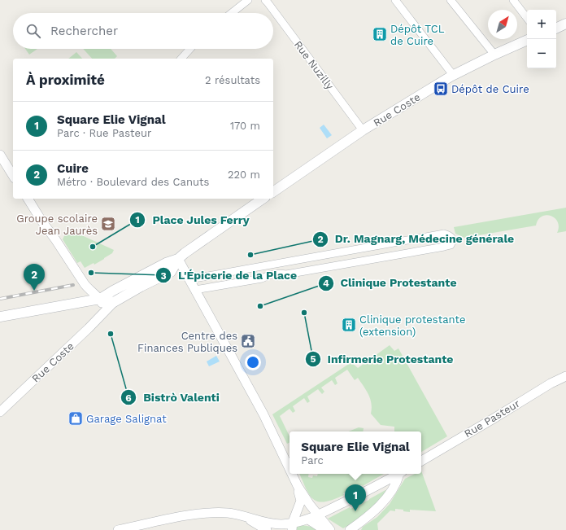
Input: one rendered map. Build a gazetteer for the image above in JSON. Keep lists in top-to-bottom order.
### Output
{
  "streets": {
    "main road": ["Rue Coste"],
    "street": ["Rue Nuzilly", "Rue Pasteur"]
  },
  "crossings": [
    ["Rue Nuzilly", "Rue Coste"]
  ],
  "places": {
    "building": ["Dépôt TCL de Cuire", "Clinique protestante (extension)"],
    "bus stop": ["Dépôt de Cuire"],
    "school or university": ["Groupe scolaire Jean Jaurès"],
    "other": [
      "Place Jules Ferry",
      "Dr. Magnarg, Médecine générale",
      "L'Épicerie de la Place",
      "Clinique Protestante",
      "Infirmerie Protestante",
      "Bistrò Valenti"
    ],
    "public building": ["Centre des Finances Publiques"],
    "shop": ["Garage Salignat"]
  },
  "north": "top right",
  "page": {
    "map_buttons": ["+", "−"],
    "search": "Rechercher",
    "heading": ["À proximité", "2 résultats"],
    "list": [
      {
        "mark": "1",
        "name": "Square Elie Vignal",
        "note": "Parc · Rue Pasteur",
        "value": "170 m"
      },
      {
        "mark": "2",
        "name": "Cuire",
        "note": "Métro · Boulevard des Canuts",
        "value": "220 m"
      }
    ],
    "pins": ["2", "1"],
    "popup": ["Square Elie Vignal", "Parc"]
  }
}
